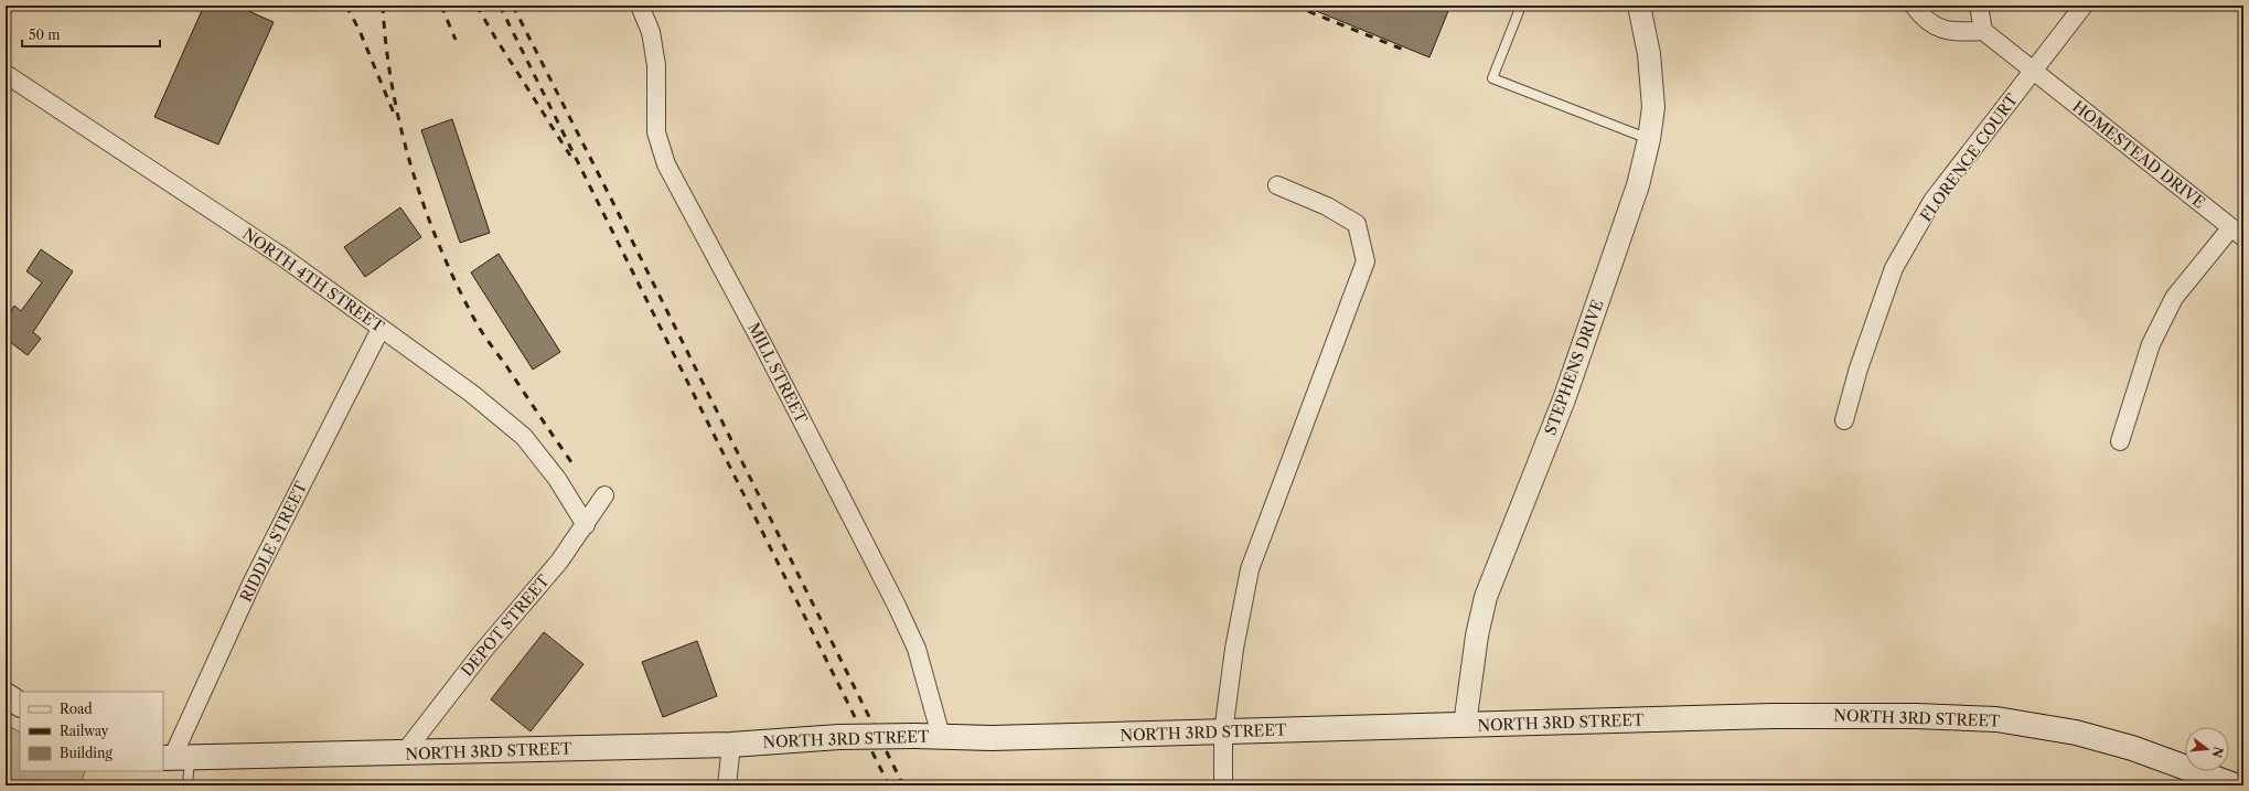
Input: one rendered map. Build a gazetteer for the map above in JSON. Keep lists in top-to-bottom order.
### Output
{
  "streets": {
    "main road": ["NORTH 3RD STREET"],
    "street": [
      "HOMESTEAD DRIVE",
      "FLORENCE COURT",
      "NORTH 4TH STREET",
      "STEPHENS DRIVE",
      "MILL STREET",
      "RIDDLE STREET",
      "DEPOT STREET"
    ]
  },
  "crossings": [
    ["HOMESTEAD DRIVE", "FLORENCE COURT"],
    ["NORTH 4TH STREET", "RIDDLE STREET"],
    ["NORTH 4TH STREET", "DEPOT STREET"],
    ["STEPHENS DRIVE", "NORTH 3RD STREET"],
    ["MILL STREET", "NORTH 3RD STREET"],
    ["RIDDLE STREET", "NORTH 3RD STREET"],
    ["DEPOT STREET", "NORTH 3RD STREET"]
  ],
  "legend": ["Road", "Railway", "Building"],
  "scale_bar": "50 m",
  "north": "right"
}
